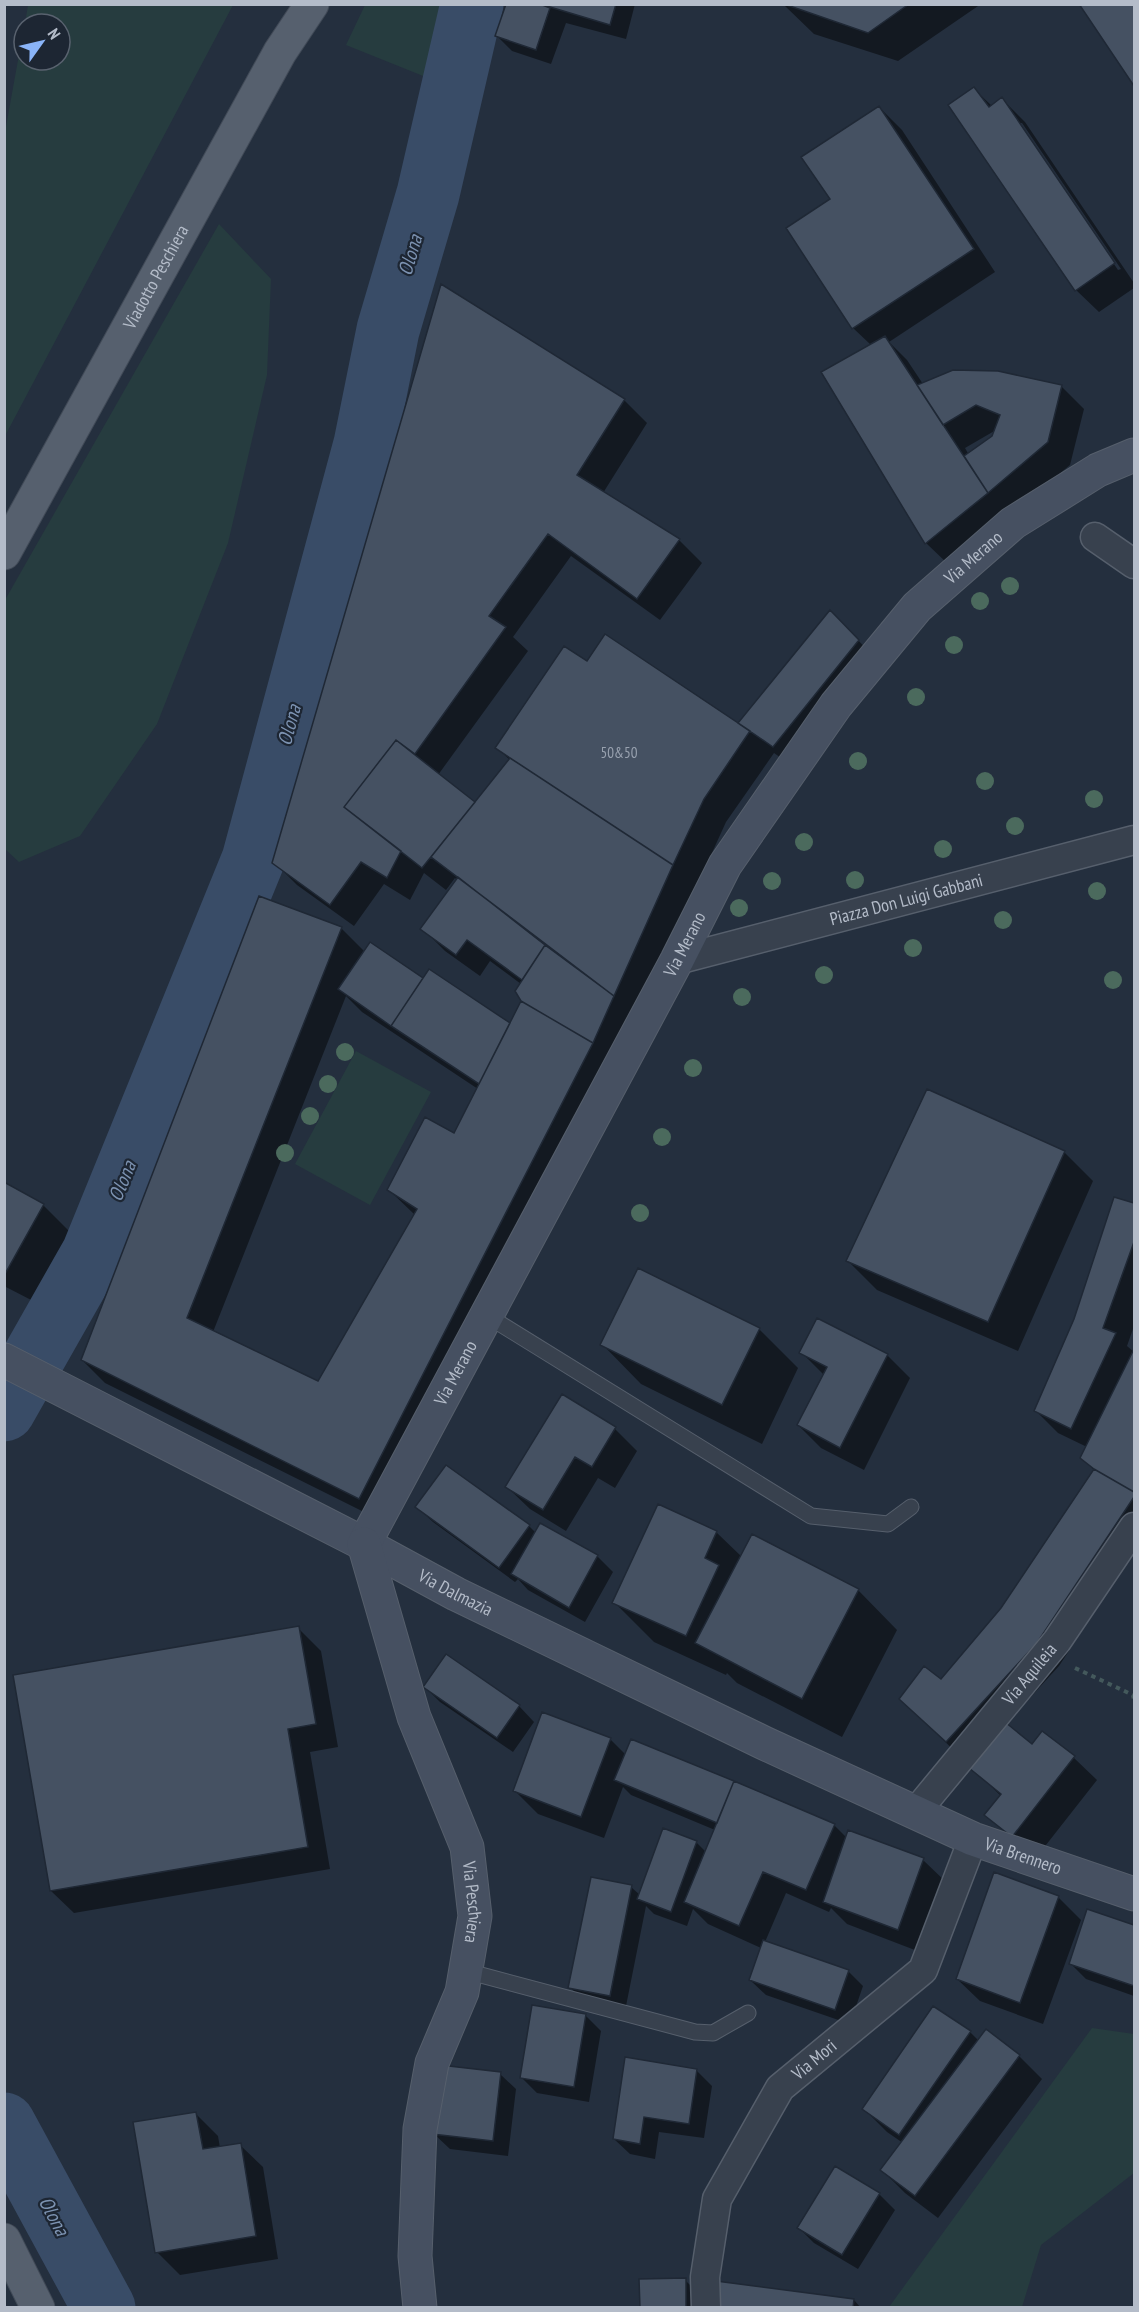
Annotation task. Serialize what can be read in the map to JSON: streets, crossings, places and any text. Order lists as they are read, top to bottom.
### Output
{
  "streets": {
    "main road": ["Viadotto Peschiera"],
    "street": [
      "Via Merano",
      "Piazza Don Luigi Gabbani",
      "Via Dalmazia",
      "Via Aquileia",
      "Via Brennero",
      "Via Peschiera",
      "Via Mori"
    ]
  },
  "crossings": [
    ["Via Merano", "Piazza Don Luigi Gabbani"],
    ["Via Merano", "Via Dalmazia"],
    ["Via Merano", "Via Peschiera"],
    ["Via Dalmazia", "Via Aquileia"],
    ["Via Dalmazia", "Via Brennero"],
    ["Via Dalmazia", "Via Peschiera"],
    ["Via Aquileia", "Via Brennero"],
    ["Via Brennero", "Via Mori"]
  ],
  "water": ["Olona"],
  "house_numbers": ["50&50"],
  "north": "top right"
}
